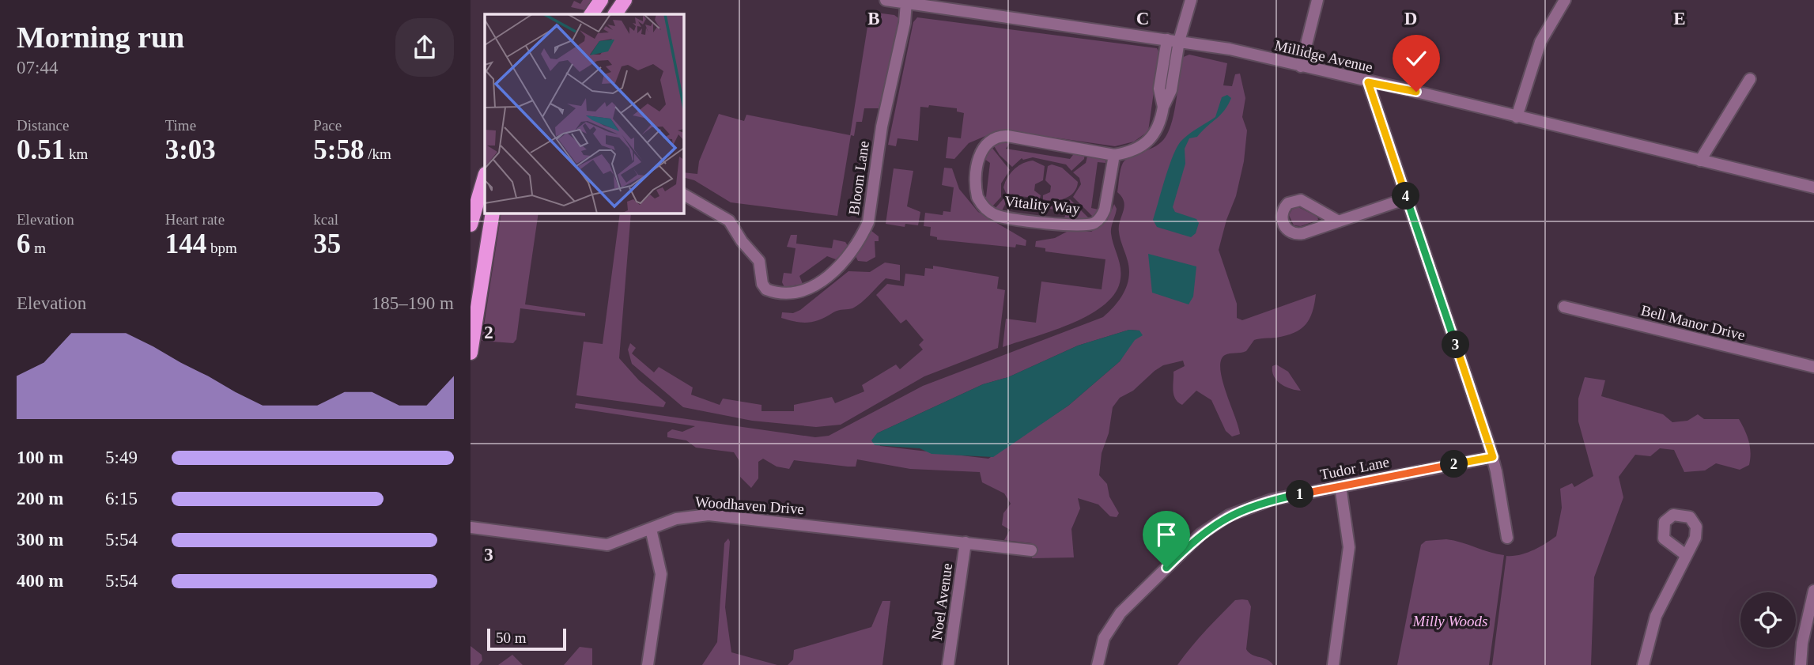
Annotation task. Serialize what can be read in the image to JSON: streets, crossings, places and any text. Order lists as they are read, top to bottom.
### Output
{
  "streets": {
    "street": [
      "Millidge Avenue",
      "Bloom Lane",
      "Vitality Way",
      "Bell Manor Drive",
      "Tudor Lane",
      "Woodhaven Drive",
      "Noel Avenue"
    ]
  },
  "crossings": [
    ["Millidge Avenue", "Bloom Lane"],
    ["Millidge Avenue", "Vitality Way"],
    ["Woodhaven Drive", "Noel Avenue"]
  ],
  "parks": ["Milly Woods"],
  "scale_bar": "50 m",
  "page": {
    "heading": ["Morning run", "07:44"],
    "stats": [
      ["Distance", "0.51 km"],
      ["Time", "3:03"],
      ["Pace", "5:58 /km"],
      ["Elevation", "6 m"],
      ["Heart rate", "144 bpm"],
      ["kcal", "35"]
    ],
    "pins": [
      "4",
      "3",
      "2",
      "1"
    ],
    "chart": ["Elevation", "185–190 m"],
    "list": [
      {
        "name": "100 m",
        "note": "5:49"
      },
      {
        "name": "200 m",
        "note": "6:15"
      },
      {
        "name": "300 m",
        "note": "5:54"
      },
      {
        "name": "400 m",
        "note": "5:54"
      }
    ],
    "scale": "50 m"
  },
  "grid": {
    "columns": [
      "B",
      "C",
      "D",
      "E"
    ],
    "rows": ["2", "3"]
  }
}
